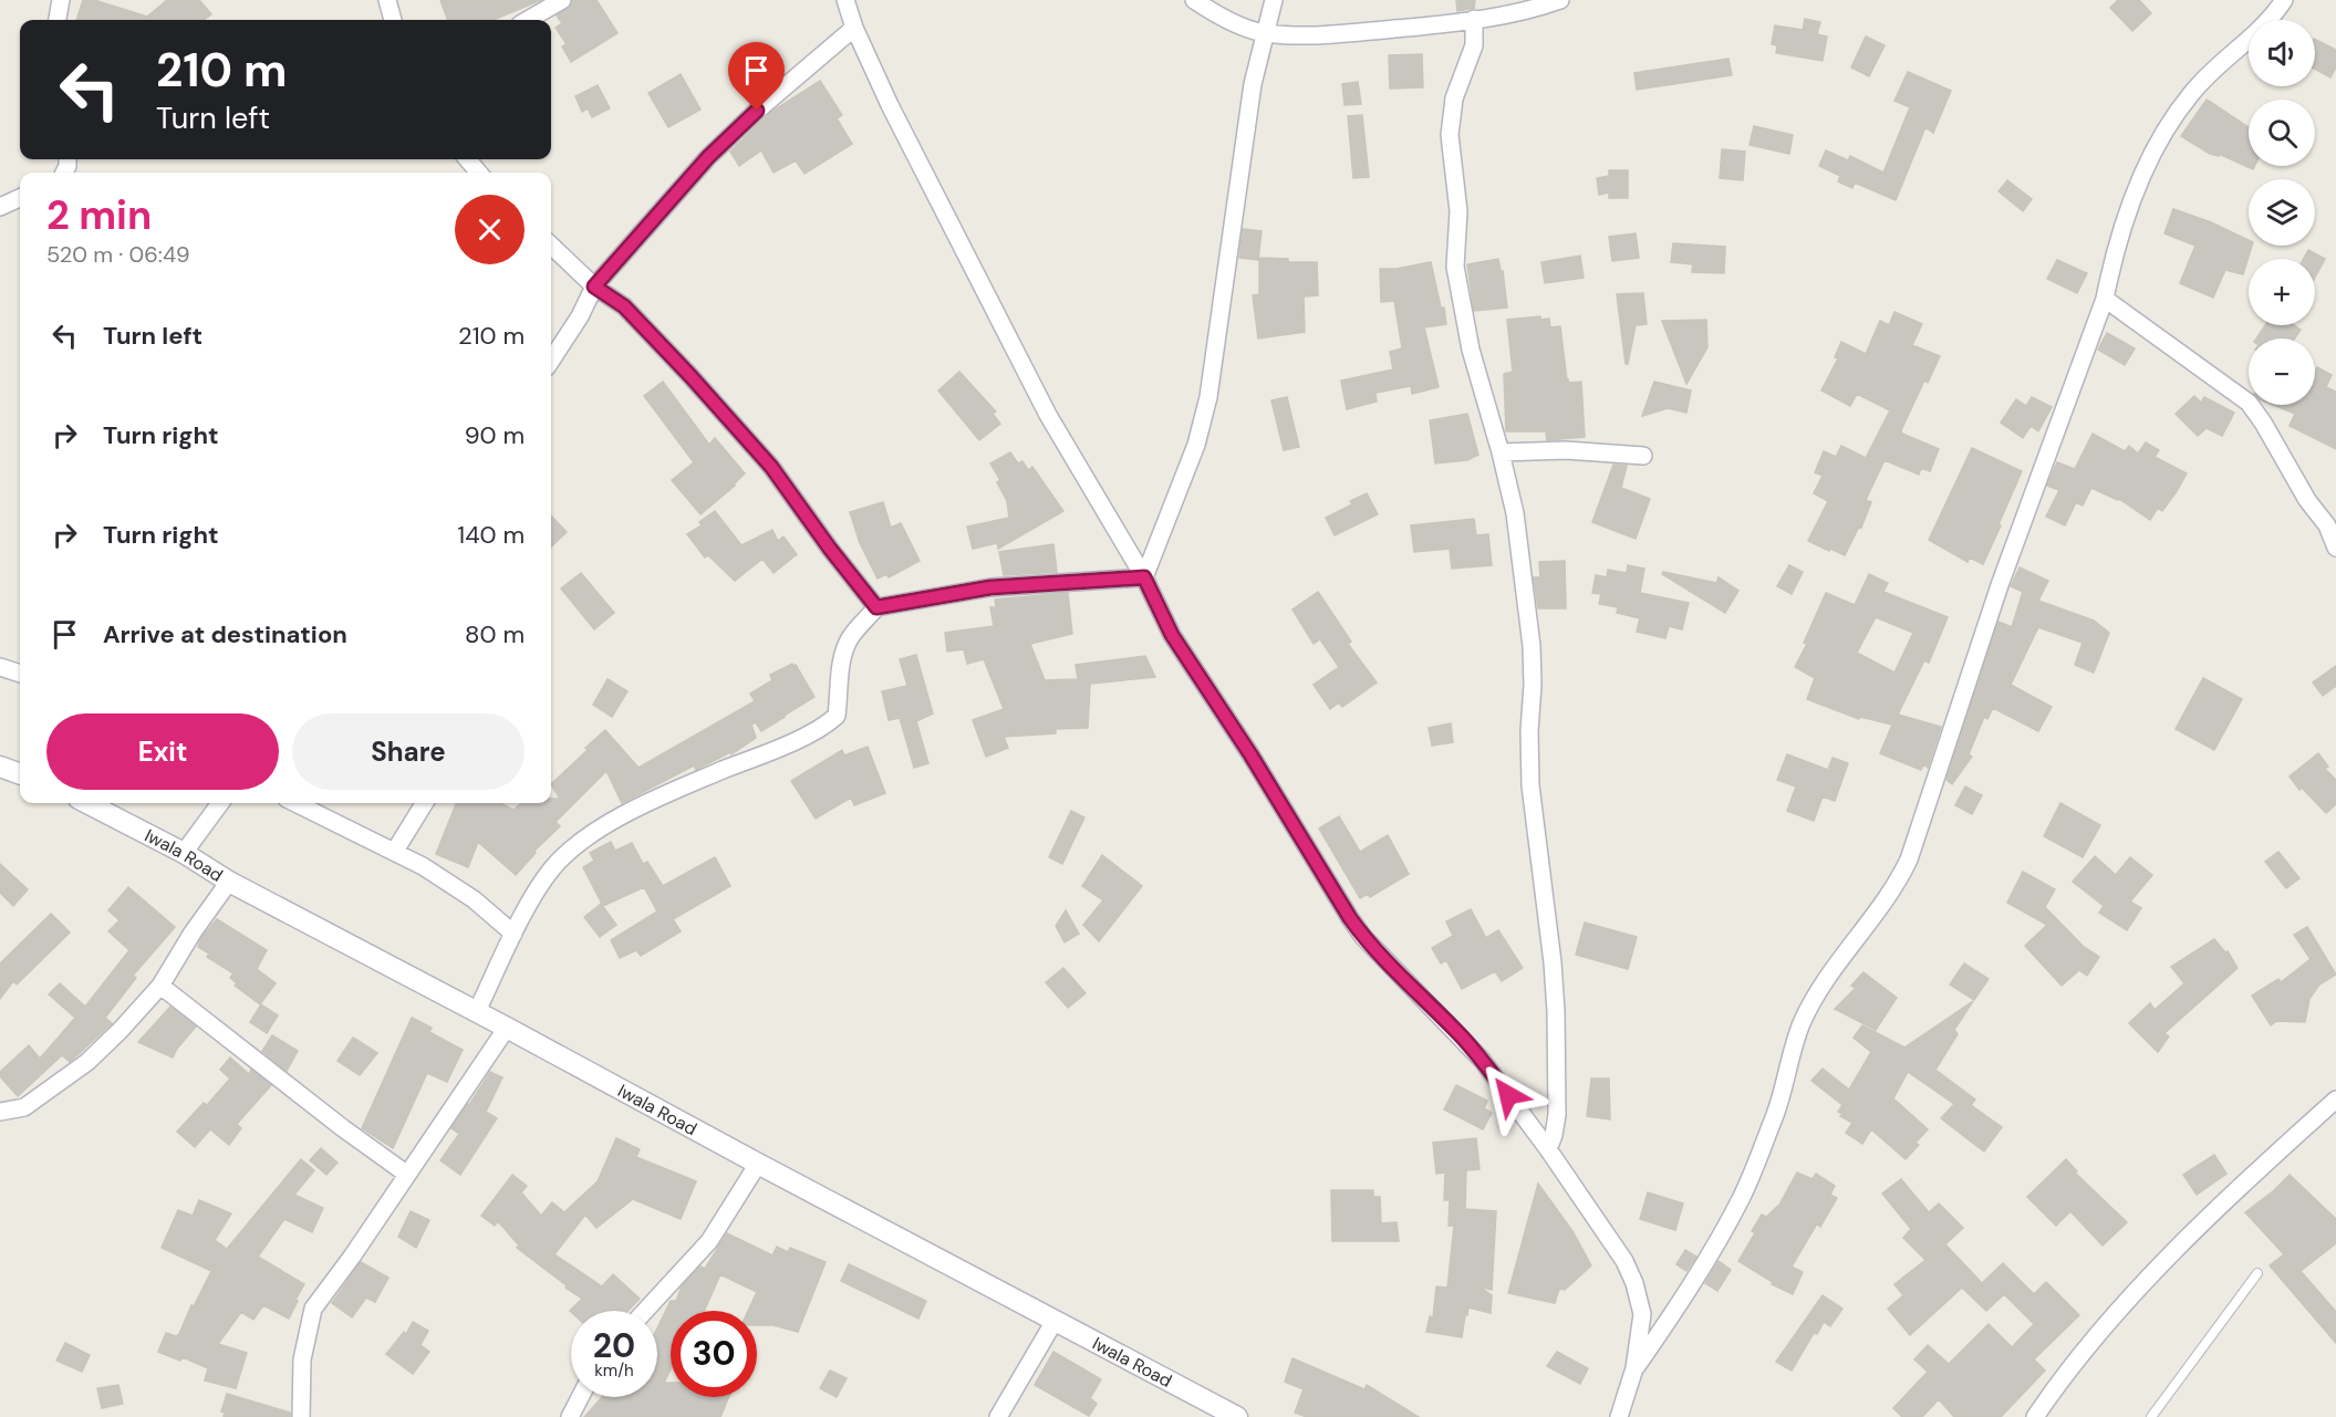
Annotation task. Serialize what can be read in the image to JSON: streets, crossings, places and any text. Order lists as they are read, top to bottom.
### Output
{
  "streets": {
    "street": ["Iwala Road"]
  },
  "page": {
    "map_buttons": ["+", "−"],
    "turn": ["210 m", "Turn left"],
    "heading": ["2 min", "520 m · 06:49"],
    "list": [
      {
        "name": "Turn left",
        "value": "210 m"
      },
      {
        "name": "Turn right",
        "value": "90 m"
      },
      {
        "name": "Turn right",
        "value": "140 m"
      },
      {
        "name": "Arrive at destination",
        "value": "80 m"
      }
    ],
    "buttons": ["Exit", "Share"],
    "speed": "20 km/h",
    "limit": "30"
  }
}
